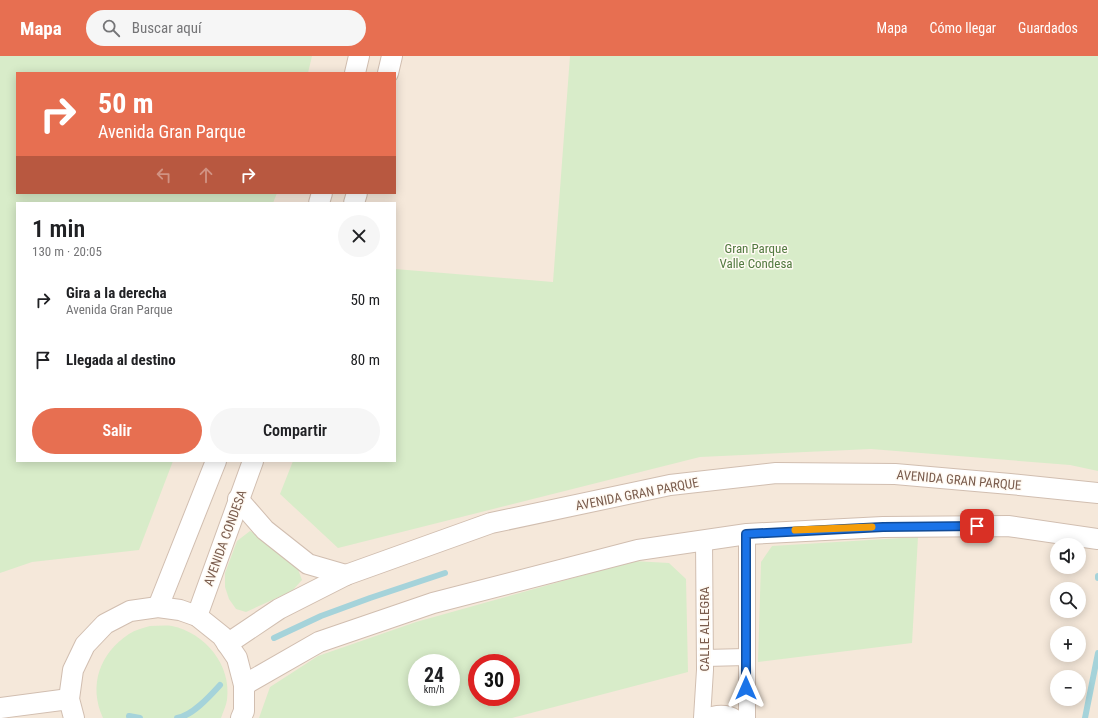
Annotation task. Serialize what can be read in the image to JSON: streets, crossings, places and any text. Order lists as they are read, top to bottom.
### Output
{
  "streets": {
    "street": ["AVENIDA GRAN PARQUE", "AVENIDA CONDESA", "CALLE ALLEGRA"]
  },
  "parks": ["Gran Parque Valle Condesa"],
  "page": {
    "header": "Mapa",
    "search": "Buscar aquí",
    "nav": ["Mapa", "Cómo llegar", "Guardados"],
    "turn": ["50 m", "Avenida Gran Parque"],
    "heading": ["1 min", "130 m · 20:05"],
    "list": [
      {
        "name": "Gira a la derecha",
        "note": "Avenida Gran Parque",
        "value": "50 m"
      },
      {
        "name": "Llegada al destino",
        "value": "80 m"
      }
    ],
    "buttons": ["Salir", "Compartir"],
    "map_buttons": ["+", "−"],
    "speed": "24 km/h",
    "limit": "30"
  }
}
